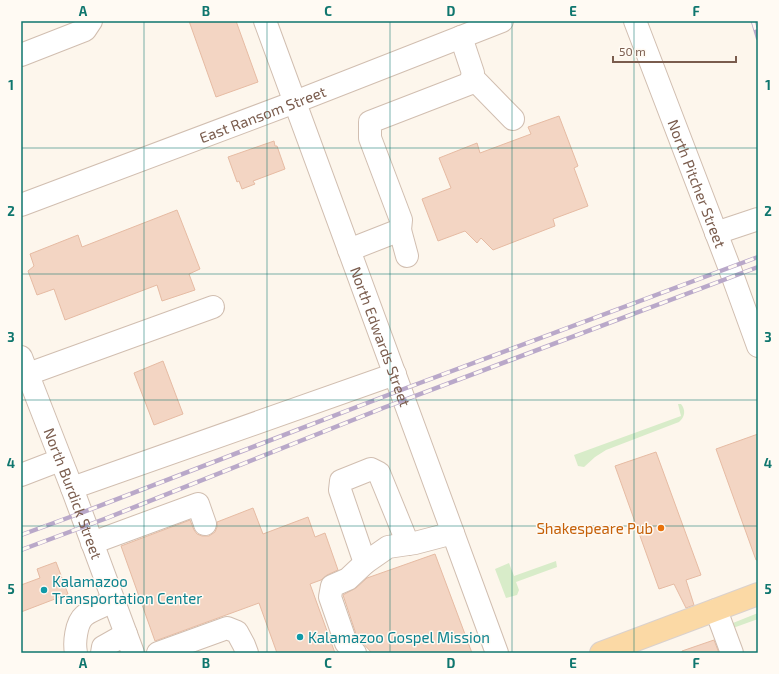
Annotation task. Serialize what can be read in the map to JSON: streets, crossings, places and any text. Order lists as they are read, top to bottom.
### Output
{
  "streets": {
    "street": [
      "East Ransom Street",
      "North Pitcher Street",
      "North Edwards Street",
      "North Burdick Street"
    ]
  },
  "crossings": [
    ["East Ransom Street", "North Edwards Street"]
  ],
  "places": ["Shakespeare Pub", "Kalamazoo Transportation Center", "Kalamazoo Gospel Mission"],
  "scale_bar": "50 m",
  "grid": {
    "columns": [
      "A",
      "B",
      "C",
      "D",
      "E",
      "F"
    ],
    "rows": [
      "1",
      "2",
      "3",
      "4",
      "5"
    ]
  }
}
